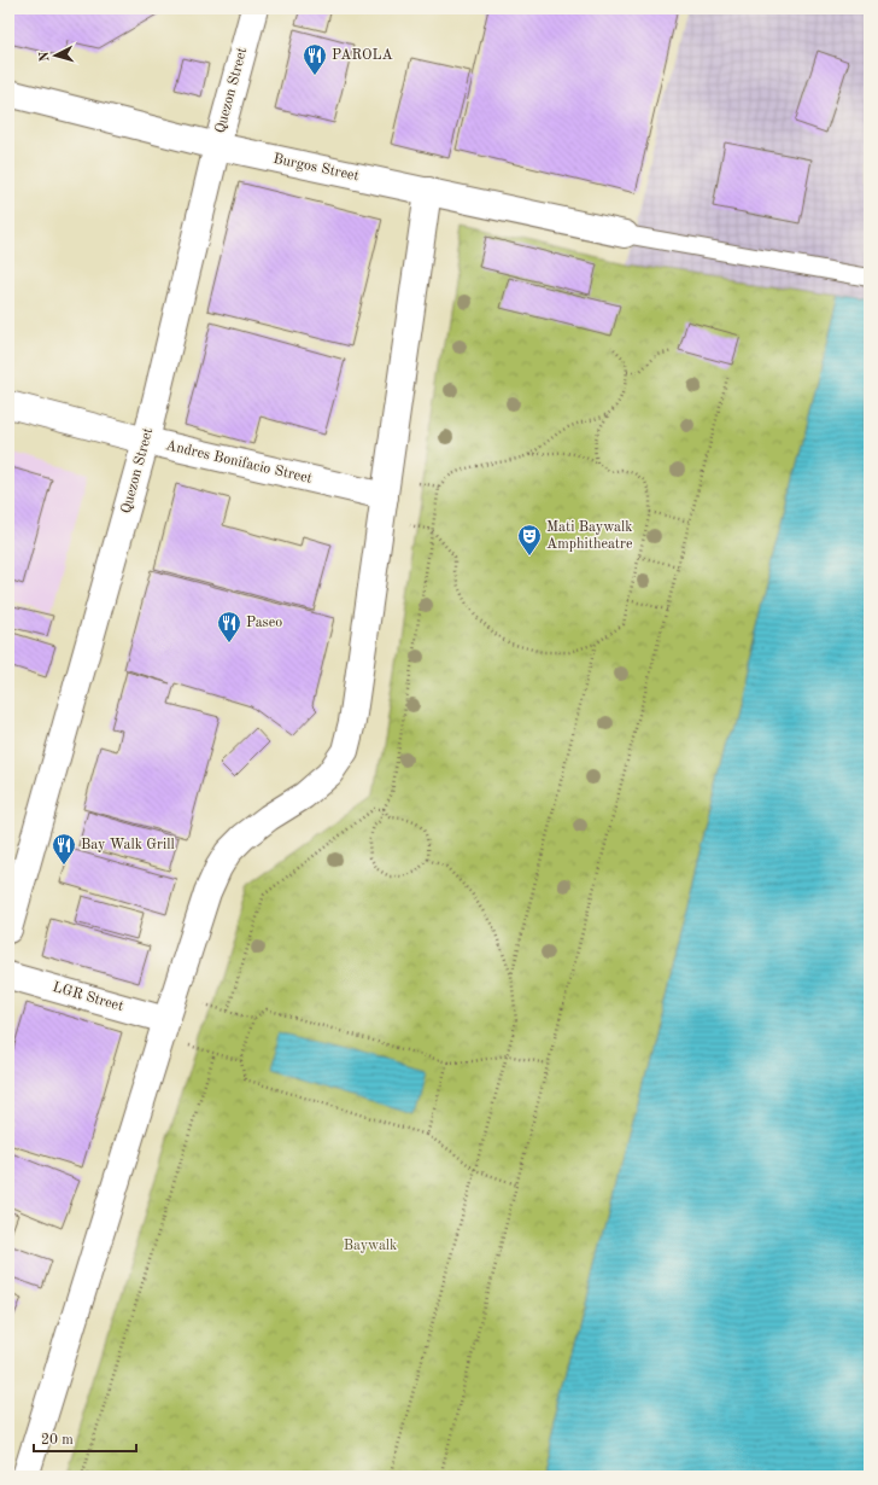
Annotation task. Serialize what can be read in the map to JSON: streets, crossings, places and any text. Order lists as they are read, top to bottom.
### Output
{
  "streets": {
    "street": [
      "Quezon Street",
      "Burgos Street",
      "Andres Bonifacio Street",
      "LGR Street"
    ]
  },
  "crossings": [
    ["Quezon Street", "Burgos Street"],
    ["Quezon Street", "Andres Bonifacio Street"]
  ],
  "parks": ["Baywalk"],
  "places": {
    "restaurant": ["PAROLA", "Paseo", "Bay Walk Grill"],
    "theatre": ["Mati Baywalk Amphitheatre"]
  },
  "scale_bar": "20 m",
  "north": "left"
}
